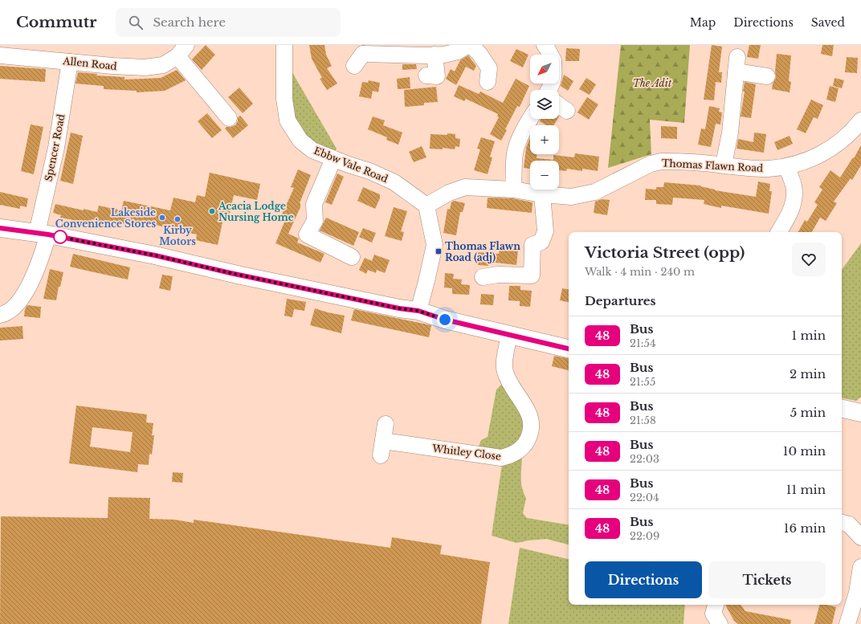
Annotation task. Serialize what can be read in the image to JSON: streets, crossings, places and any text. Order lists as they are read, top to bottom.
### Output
{
  "streets": {
    "street": [
      "Allen Road",
      "Spencer Road",
      "Ebbw Vale Road",
      "Thomas Flawn Road",
      "Whitley Close"
    ]
  },
  "crossings": [
    ["Allen Road", "Spencer Road"],
    ["Ebbw Vale Road", "Thomas Flawn Road"]
  ],
  "parks": ["The Adit"],
  "places": {
    "other": ["Acacia Lodge Nursing Home", "Lakeside Convenience Stores", "Kirby Motors"],
    "transit": ["Thomas Flawn Road (adj)"]
  },
  "lines": ["bus line 48"],
  "north": "bottom left",
  "page": {
    "header": "Commutr",
    "search": "Search here",
    "nav": ["Map", "Directions", "Saved"],
    "map_buttons": ["+", "−"],
    "heading": [
      ["Victoria Street (opp)", "Walk · 4 min · 240 m"],
      "Departures"
    ],
    "list": [
      {
        "mark": "48",
        "name": "Bus",
        "note": "21:54",
        "value": "1 min"
      },
      {
        "mark": "48",
        "name": "Bus",
        "note": "21:55",
        "value": "2 min"
      },
      {
        "mark": "48",
        "name": "Bus",
        "note": "21:58",
        "value": "5 min"
      },
      {
        "mark": "48",
        "name": "Bus",
        "note": "22:03",
        "value": "10 min"
      },
      {
        "mark": "48",
        "name": "Bus",
        "note": "22:04",
        "value": "11 min"
      },
      {
        "mark": "48",
        "name": "Bus",
        "note": "22:09",
        "value": "16 min"
      }
    ],
    "buttons": ["Directions", "Tickets"]
  }
}
